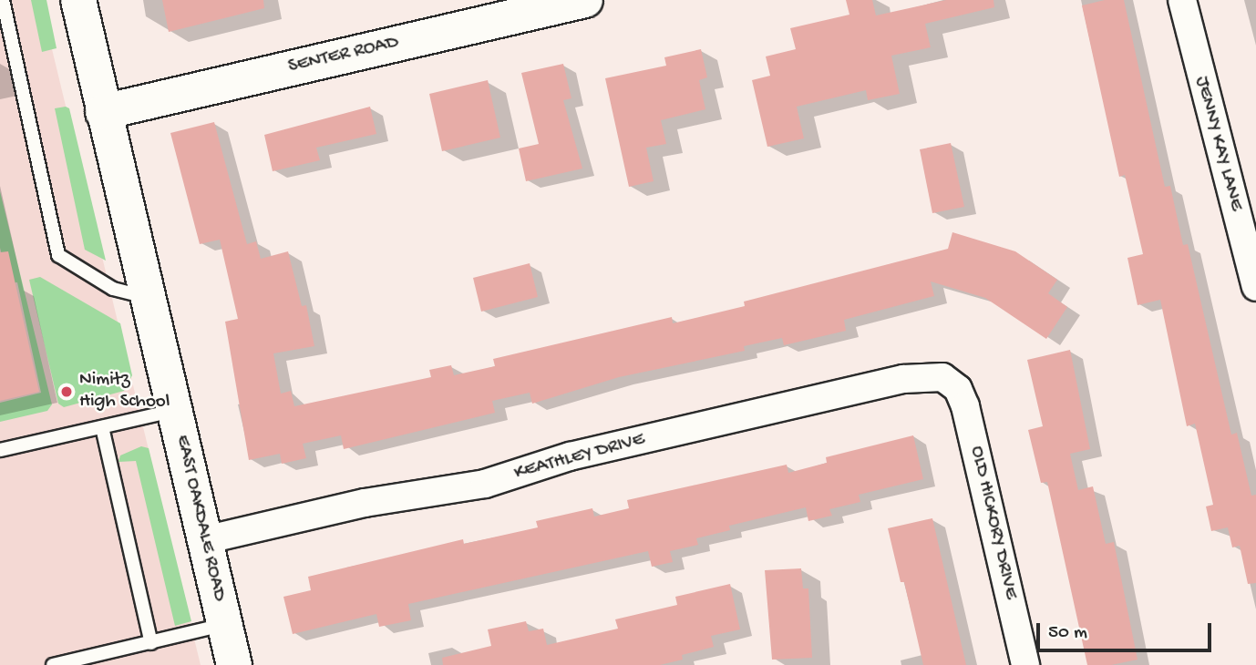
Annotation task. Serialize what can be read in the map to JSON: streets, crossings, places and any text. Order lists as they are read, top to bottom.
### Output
{
  "streets": {
    "street": [
      "SENTER ROAD",
      "JENNY KAY LANE",
      "KEATHLEY DRIVE",
      "EAST OAKDALE ROAD",
      "OLD HICKORY DRIVE"
    ]
  },
  "crossings": [
    ["SENTER ROAD", "EAST OAKDALE ROAD"],
    ["KEATHLEY DRIVE", "EAST OAKDALE ROAD"],
    ["KEATHLEY DRIVE", "OLD HICKORY DRIVE"]
  ],
  "places": ["Nimitz High School"],
  "scale_bar": "50 m"
}
